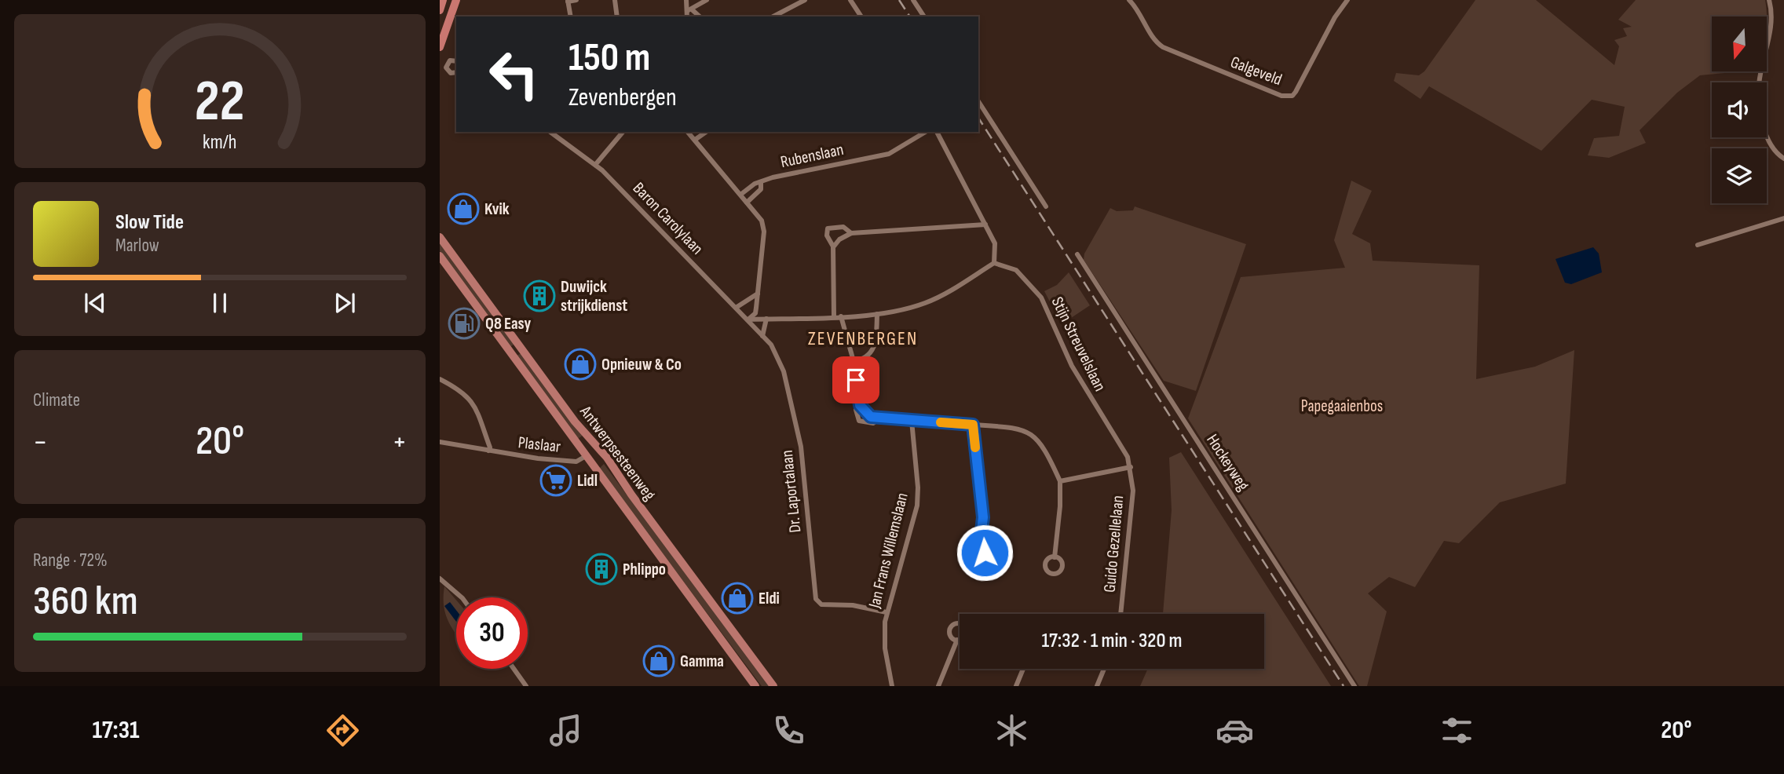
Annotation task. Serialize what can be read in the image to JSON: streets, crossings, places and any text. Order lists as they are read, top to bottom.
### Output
{
  "streets": {
    "main road": ["Antwerpsesteenweg"],
    "street": [
      "Galgeveld",
      "Rubenslaan",
      "Baron Carolylaan",
      "Stijn Streuvelslaan",
      "Plaslaar",
      "Hockeyweg",
      "Dr. Laportalaan",
      "Guido Gezellelaan",
      "Jan Frans Willemslaan"
    ]
  },
  "crossings": [
    ["Baron Carolylaan", "Dr. Laportalaan"],
    ["Stijn Streuvelslaan", "Guido Gezellelaan"],
    ["Plaslaar", "Antwerpsesteenweg"],
    ["Dr. Laportalaan", "Jan Frans Willemslaan"]
  ],
  "districts": ["ZEVENBERGEN"],
  "parks": ["Papegaaienbos"],
  "places": {
    "shop": [
      "Kvik",
      "Opnieuw & Co",
      "Eldi",
      "Gamma"
    ],
    "building": ["Duwijck strijkdienst", "Phlippo"],
    "fuel station": ["Q8 Easy"],
    "supermarket": ["Lidl"]
  },
  "north": "bottom",
  "page": {
    "turn": ["150 m", "Zevenbergen"],
    "song": ["Slow Tide", "Marlow"],
    "tile": [
      "Climate",
      ["Range · 72%", "360 km"]
    ],
    "heat": ["−", "20°", "+"],
    "limit": "30",
    "trip": "17:32 · 1 min · 320 m",
    "tabs": ["17:31", "20°"],
    "gauge": ["22", "km/h"]
  }
}
